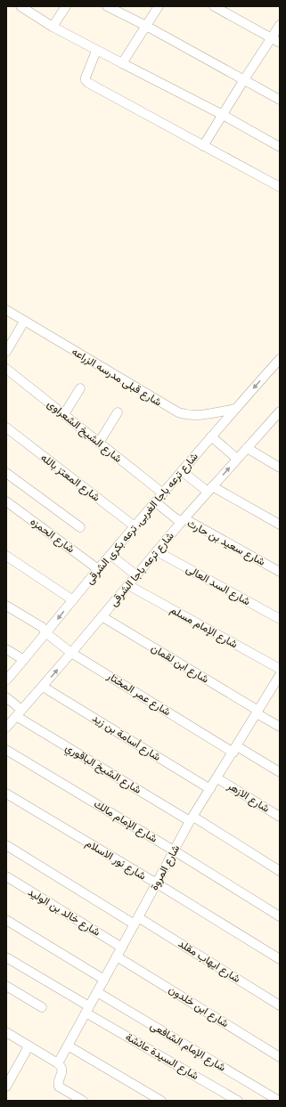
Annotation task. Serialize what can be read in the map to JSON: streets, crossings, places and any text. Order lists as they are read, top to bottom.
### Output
{
  "streets": {
    "street": [
      "شارع قبلى مدرسه الزراعه",
      "شارع الشيخ الشعراوى",
      "شارع المعتز بالله",
      "شارع ترعه باجا الغربى, ترعه بكرى الشرقى",
      "شارع الحمزه",
      "شارع سعيد بن حارث",
      "شارع ترعه باجا الشرقى",
      "شارع السد العالى",
      "شارع الإمام مسلم",
      "شارع ابن لقمان",
      "شارع عمر المختار",
      "شارع أسامة بن زيد",
      "شارع الشيخ الباقوري",
      "شارع الازهر",
      "شارع الإمام مالك",
      "شارع نور الاسلام",
      "شارع المروة",
      "شارع خالد بن الوليد",
      "شارع ايهاب مقلد",
      "شارع ابن خلدون",
      "شارع الإمام الشافعى",
      "شارع السيدة عائشة"
    ]
  },
  "crossings": [
    ["شارع قبلى مدرسه الزراعه", "شارع ترعه باجا الغربى, ترعه بكرى الشرقى"],
    ["شارع الشيخ الشعراوى", "شارع ترعه باجا الغربى, ترعه بكرى الشرقى"],
    ["شارع المعتز بالله", "شارع ترعه باجا الغربى, ترعه بكرى الشرقى"],
    ["شارع ترعه باجا الغربى, ترعه بكرى الشرقى", "شارع الحمزه"],
    ["شارع ترعه باجا الغربى, ترعه بكرى الشرقى", "شارع سعيد بن حارث"],
    ["شارع ترعه باجا الغربى, ترعه بكرى الشرقى", "شارع عمر المختار"],
    ["شارع سعيد بن حارث", "شارع ترعه باجا الشرقى"],
    ["شارع ترعه باجا الشرقى", "شارع السد العالى"],
    ["شارع ترعه باجا الشرقى", "شارع الإمام مسلم"],
    ["شارع ترعه باجا الشرقى", "شارع ابن لقمان"],
    ["شارع ترعه باجا الشرقى", "شارع عمر المختار"],
    ["شارع ترعه باجا الشرقى", "شارع أسامة بن زيد"],
    ["شارع ترعه باجا الشرقى", "شارع الشيخ الباقوري"],
    ["شارع ابن لقمان", "شارع المروة"],
    ["شارع عمر المختار", "شارع المروة"],
    ["شارع أسامة بن زيد", "شارع المروة"],
    ["شارع الشيخ الباقوري", "شارع المروة"],
    ["شارع الازهر", "شارع المروة"],
    ["شارع الإمام مالك", "شارع المروة"],
    ["شارع نور الاسلام", "شارع المروة"],
    ["شارع المروة", "شارع خالد بن الوليد"],
    ["شارع المروة", "شارع ايهاب مقلد"],
    ["شارع المروة", "شارع ابن خلدون"],
    ["شارع المروة", "شارع الإمام الشافعى"],
    ["شارع المروة", "شارع السيدة عائشة"]
  ]
}
